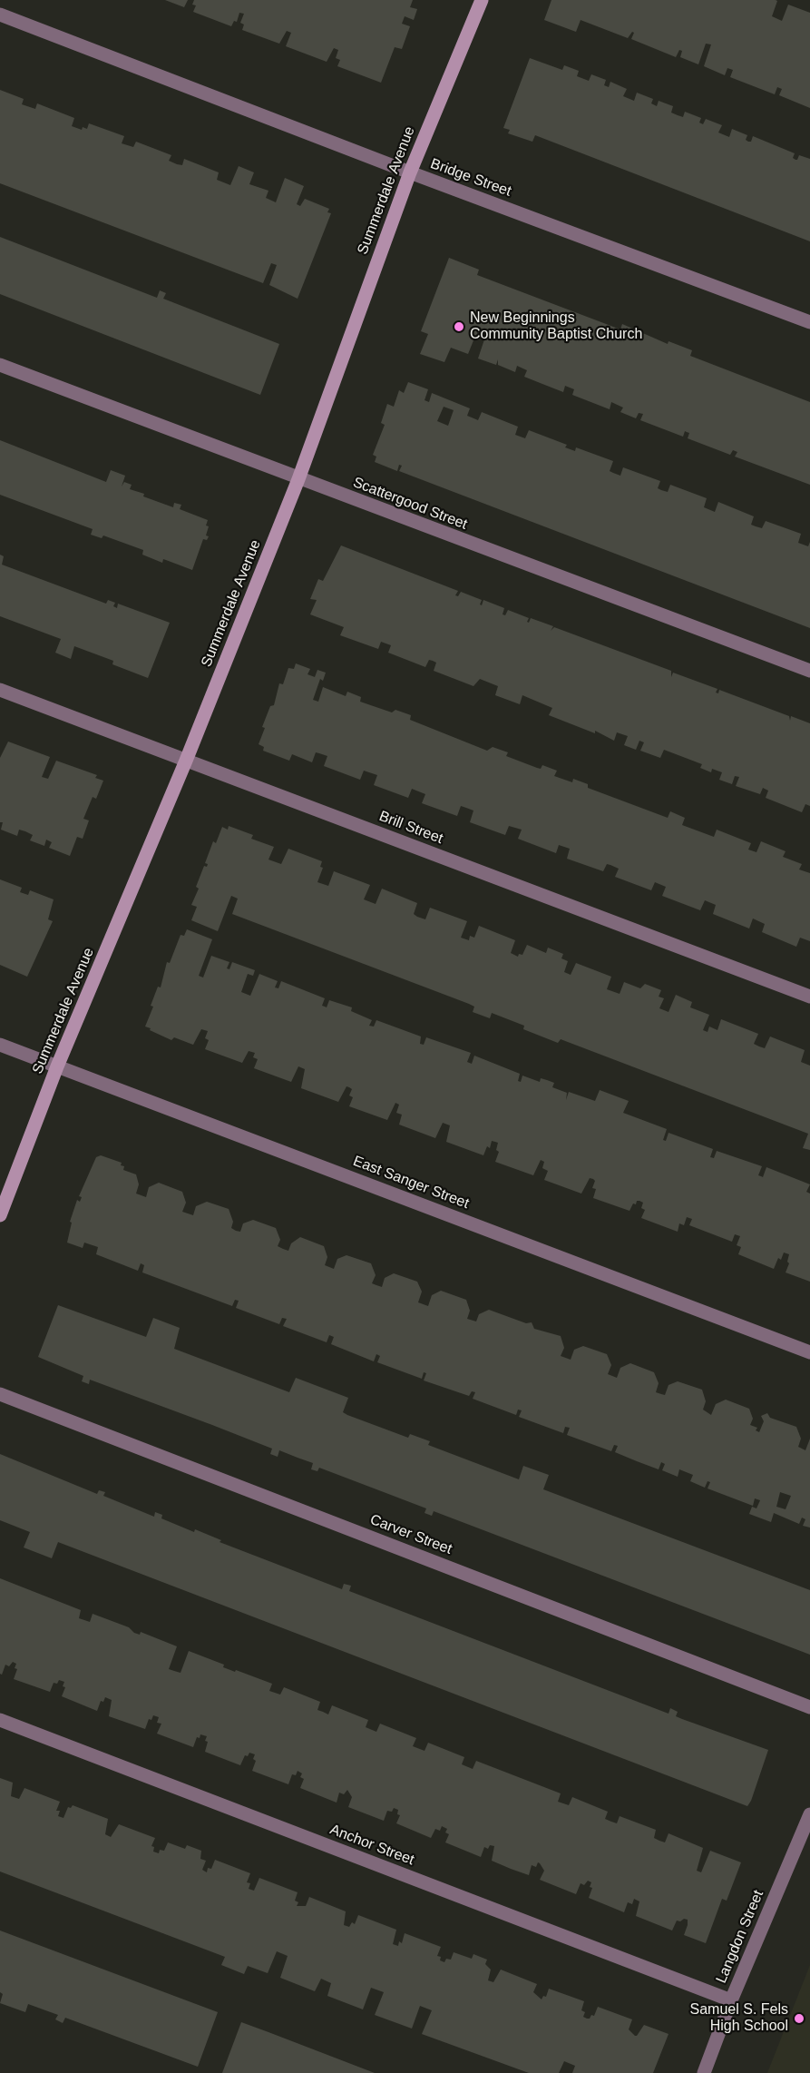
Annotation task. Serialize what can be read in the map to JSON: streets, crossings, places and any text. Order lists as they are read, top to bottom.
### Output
{
  "streets": {
    "main road": ["Summerdale Avenue"],
    "street": [
      "Bridge Street",
      "Scattergood Street",
      "Brill Street",
      "East Sanger Street",
      "Carver Street",
      "Anchor Street",
      "Langdon Street"
    ]
  },
  "crossings": [
    ["Bridge Street", "Summerdale Avenue"],
    ["Summerdale Avenue", "Scattergood Street"],
    ["Summerdale Avenue", "Brill Street"],
    ["Summerdale Avenue", "East Sanger Street"],
    ["Anchor Street", "Langdon Street"]
  ],
  "places": ["New Beginnings Community Baptist Church", "Samuel S. Fels High School"]
}
